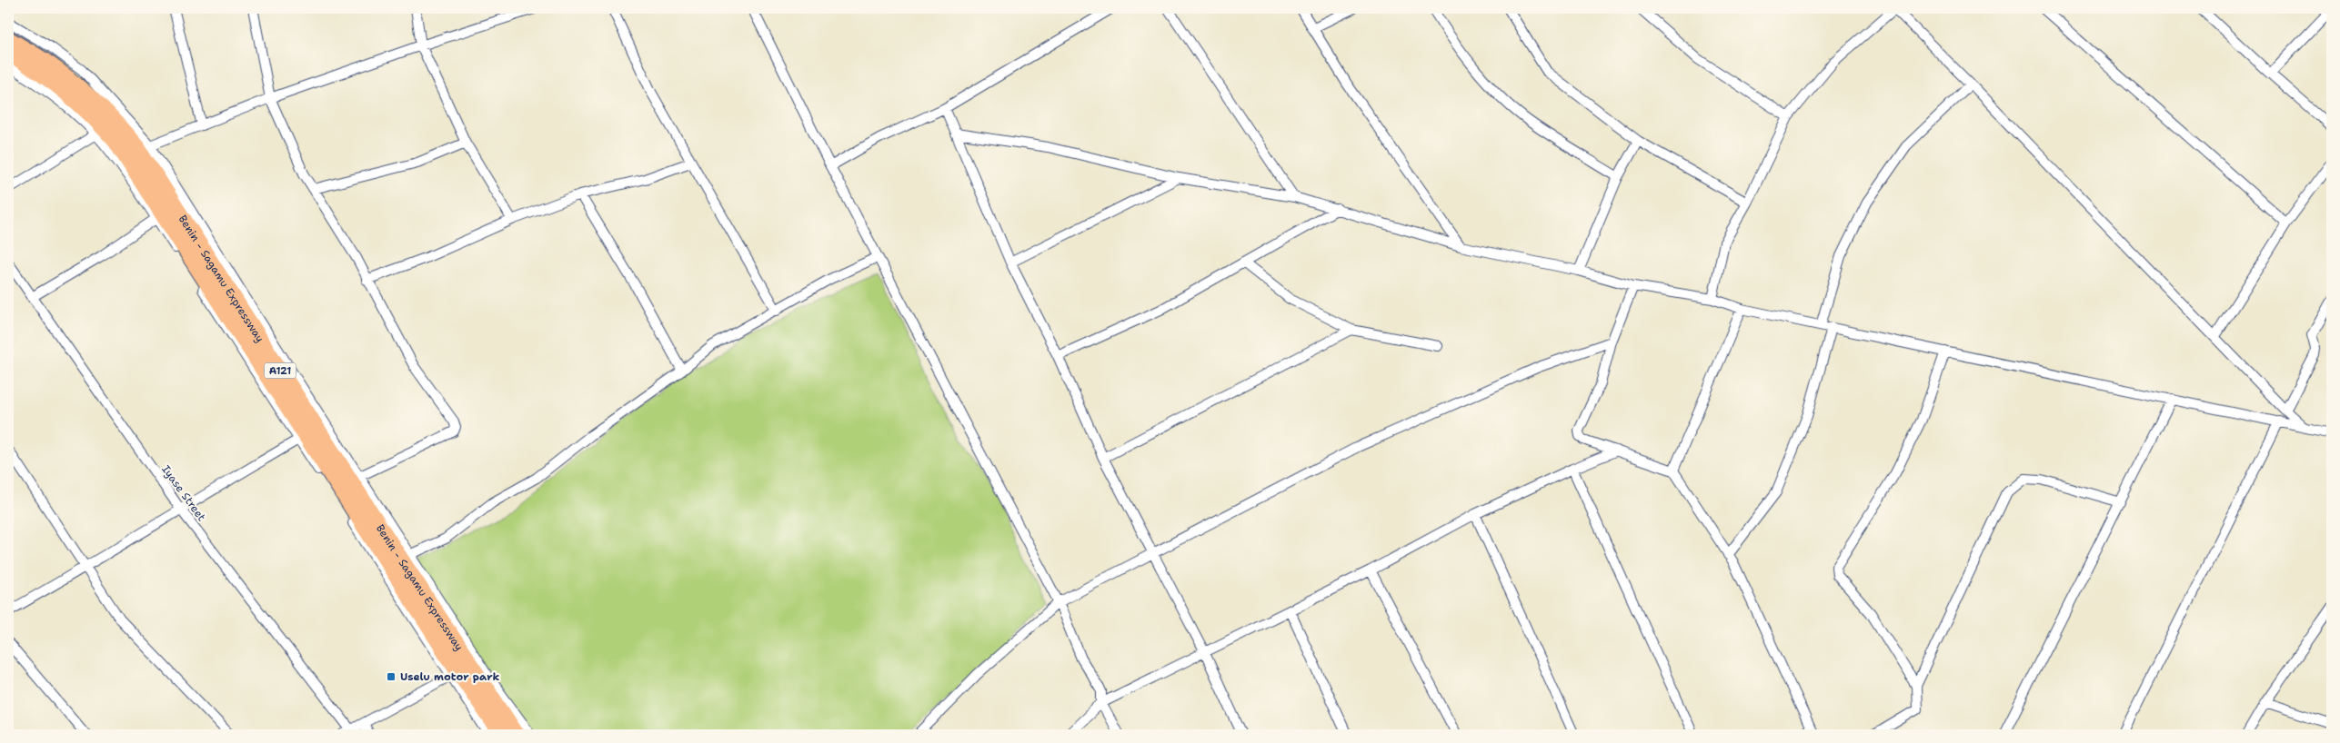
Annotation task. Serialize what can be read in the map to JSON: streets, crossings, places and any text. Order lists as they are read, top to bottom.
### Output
{
  "streets": {
    "highway": ["Benin - Sagamu Expressway", "A121"],
    "street": ["Iyase Street"]
  },
  "places": {
    "transit": ["Uselu motor park"]
  }
}
